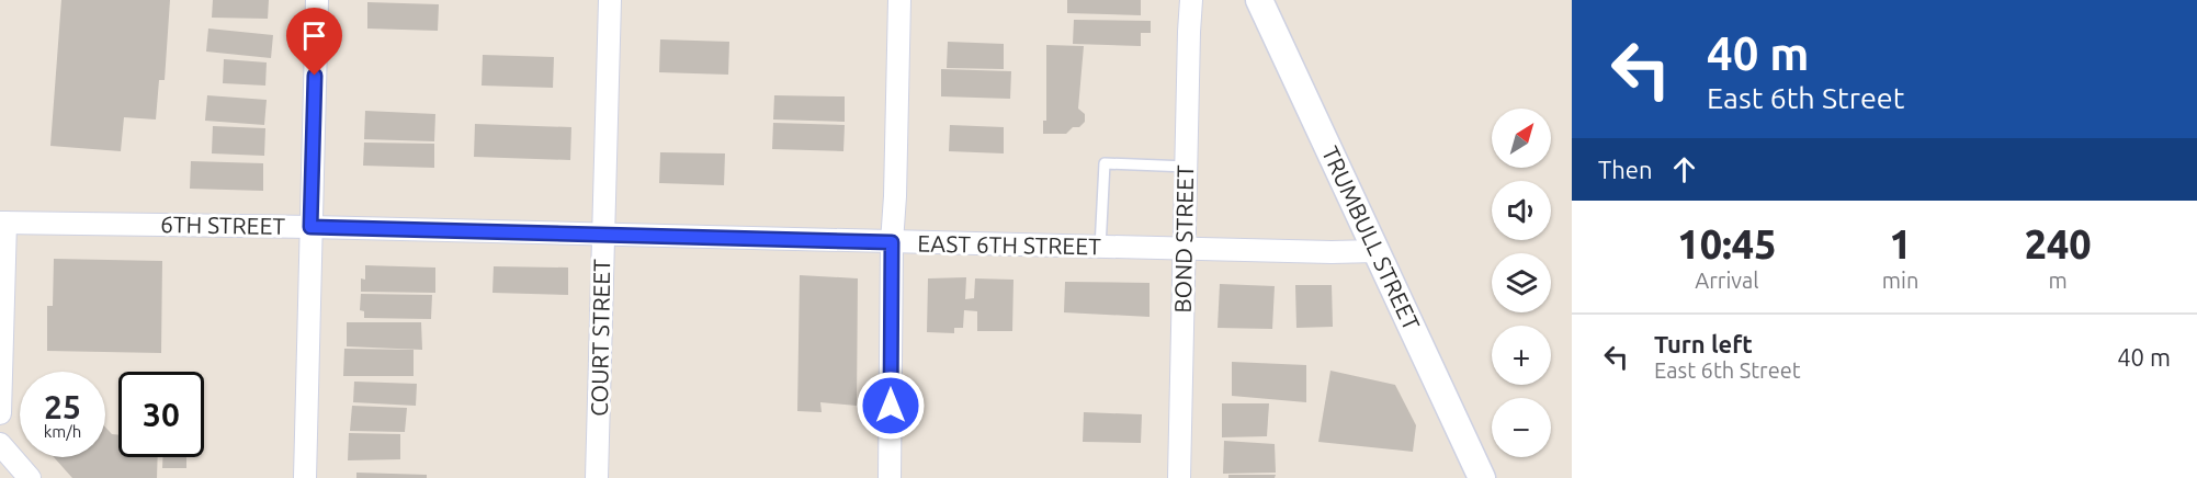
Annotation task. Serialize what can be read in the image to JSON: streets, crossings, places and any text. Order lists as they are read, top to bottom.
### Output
{
  "streets": {
    "street": [
      "6TH STREET",
      "BOND STREET",
      "TRUMBULL STREET",
      "EAST 6TH STREET",
      "COURT STREET"
    ]
  },
  "crossings": [
    ["6TH STREET", "EAST 6TH STREET"],
    ["6TH STREET", "COURT STREET"],
    ["BOND STREET", "EAST 6TH STREET"],
    ["TRUMBULL STREET", "EAST 6TH STREET"],
    ["EAST 6TH STREET", "COURT STREET"]
  ],
  "north": "top right",
  "page": {
    "turn": ["40 m", "East 6th Street"],
    "map_buttons": ["+", "−"],
    "then": "Then",
    "eta": [
      "10:45",
      "Arrival",
      "1",
      "min",
      "240",
      "m"
    ],
    "list": [
      {
        "name": "Turn left",
        "note": "East 6th Street",
        "value": "40 m"
      }
    ],
    "speed": "25 km/h",
    "limit": "30"
  }
}
